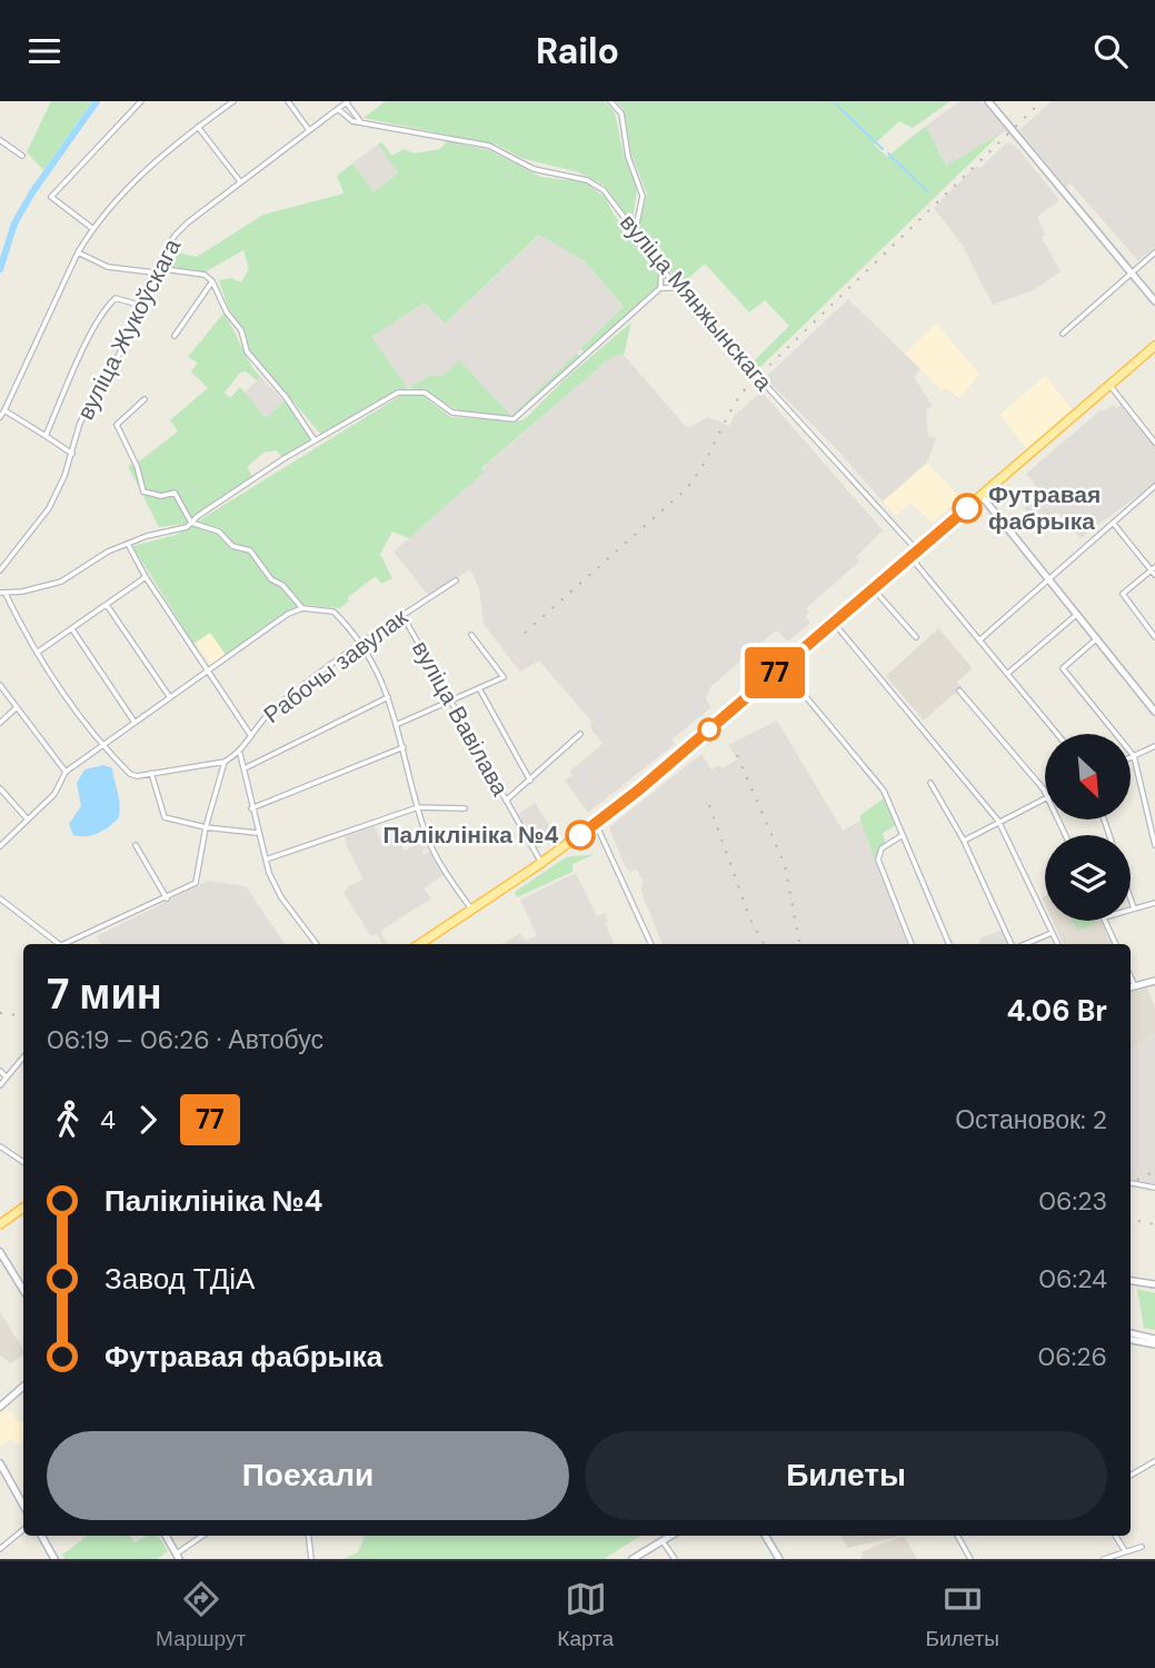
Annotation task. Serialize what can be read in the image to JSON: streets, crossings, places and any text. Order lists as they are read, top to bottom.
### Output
{
  "streets": {
    "street": [
      "вуліца Мянжынскага",
      "вуліца Жукоўскага",
      "Рабочы завулак",
      "вуліца Вавілава"
    ]
  },
  "crossings": [
    ["вуліца Мянжынскага", "вуліца Жукоўскага"],
    ["Рабочы завулак", "вуліца Вавілава"]
  ],
  "places": ["Футравая фабрыка", "Паліклініка №4"],
  "lines": ["bus line 77"],
  "north": "bottom right",
  "page": {
    "header": "Railo",
    "on_map": "77",
    "heading": ["7 мин", "06:19 – 06:26 · Автобус", "4.06 Br"],
    "legs": ["4", "77", "Остановок: 2"],
    "list": [
      {
        "name": "Паліклініка №4",
        "value": "06:23"
      },
      {
        "name": "Завод ТДіА",
        "value": "06:24"
      },
      {
        "name": "Футравая фабрыка",
        "value": "06:26"
      }
    ],
    "buttons": ["Поехали", "Билеты"],
    "tabs": ["Маршрут", "Карта", "Билеты"]
  }
}
